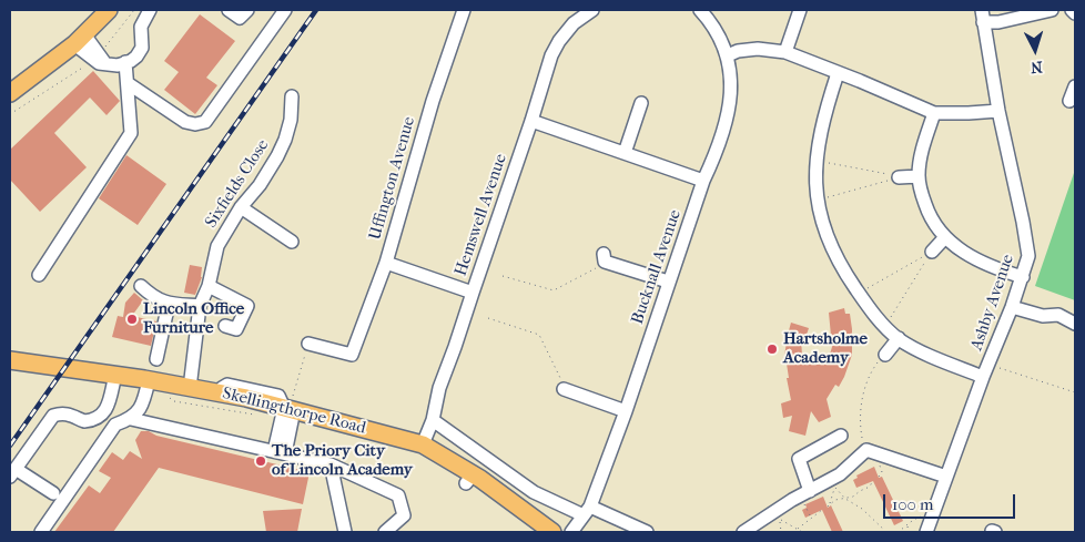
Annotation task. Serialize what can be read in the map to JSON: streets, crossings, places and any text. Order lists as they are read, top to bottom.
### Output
{
  "streets": {
    "main road": ["Skellingthorpe Road"],
    "street": [
      "Uffington Avenue",
      "Sixfields Close",
      "Hemswell Avenue",
      "Bucknall Avenue",
      "Ashby Avenue"
    ]
  },
  "crossings": [
    ["Sixfields Close", "Skellingthorpe Road"],
    ["Hemswell Avenue", "Skellingthorpe Road"]
  ],
  "places": ["Lincoln Office Furniture", "Hartsholme Academy", "The Priory City of Lincoln Academy"],
  "scale_bar": "100 m",
  "north": "bottom"
}
